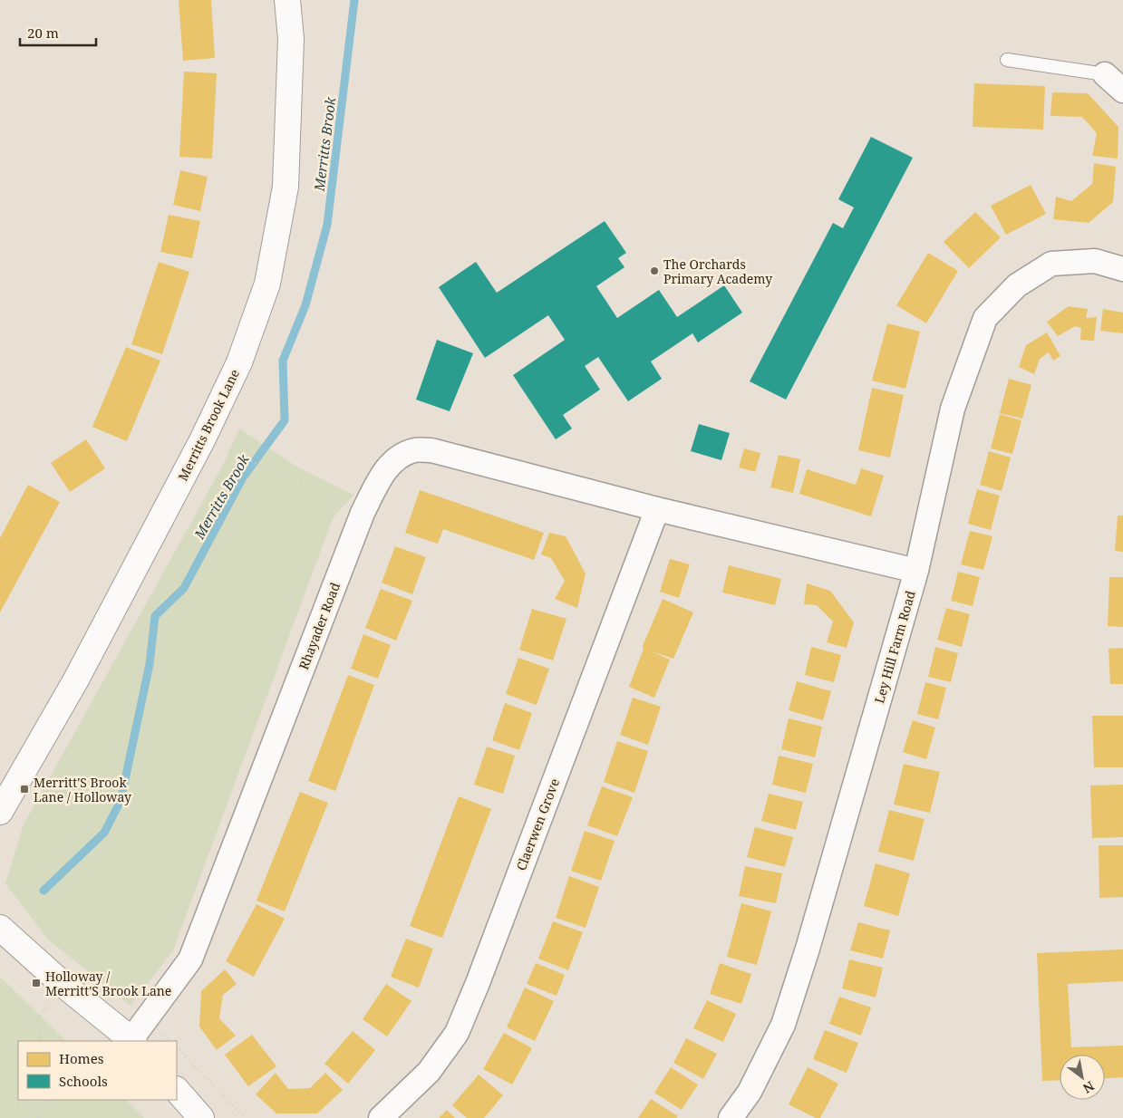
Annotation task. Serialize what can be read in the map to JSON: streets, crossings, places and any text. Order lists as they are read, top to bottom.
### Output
{
  "streets": {
    "street": [
      "Merritts Brook Lane",
      "Rhayader Road",
      "Ley Hill Farm Road",
      "Claerwen Grove"
    ]
  },
  "crossings": [
    ["Rhayader Road", "Ley Hill Farm Road"],
    ["Rhayader Road", "Claerwen Grove"]
  ],
  "water": ["Merritts Brook"],
  "places": {
    "other": ["The Orchards Primary Academy"],
    "transit": ["Merritt'S Brook Lane / Holloway", "Holloway / Merritt'S Brook Lane"]
  },
  "legend": ["Homes", "Schools"],
  "scale_bar": "20 m",
  "north": "bottom right"
}
